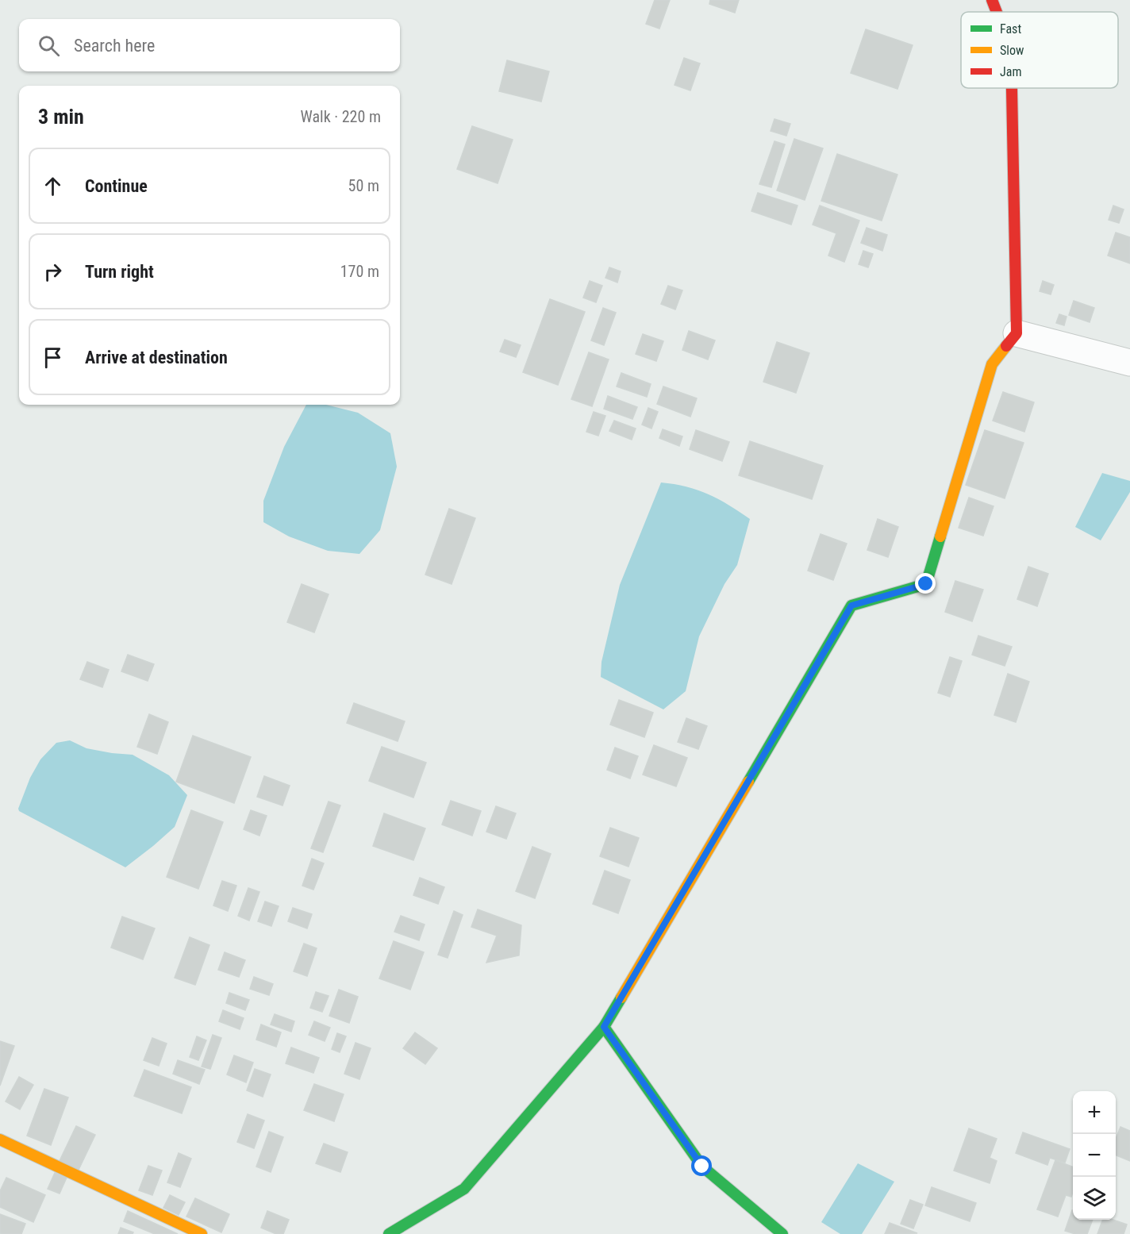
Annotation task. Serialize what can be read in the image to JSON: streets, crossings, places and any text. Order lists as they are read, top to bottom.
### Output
{
  "legend": ["Fast", "Slow", "Jam"],
  "page": {
    "search": "Search here",
    "heading": ["3 min", "Walk · 220 m"],
    "list": [
      ["Continue", "50 m"],
      ["Turn right", "170 m"],
      "Arrive at destination"
    ],
    "map_buttons": ["+", "−"]
  }
}
